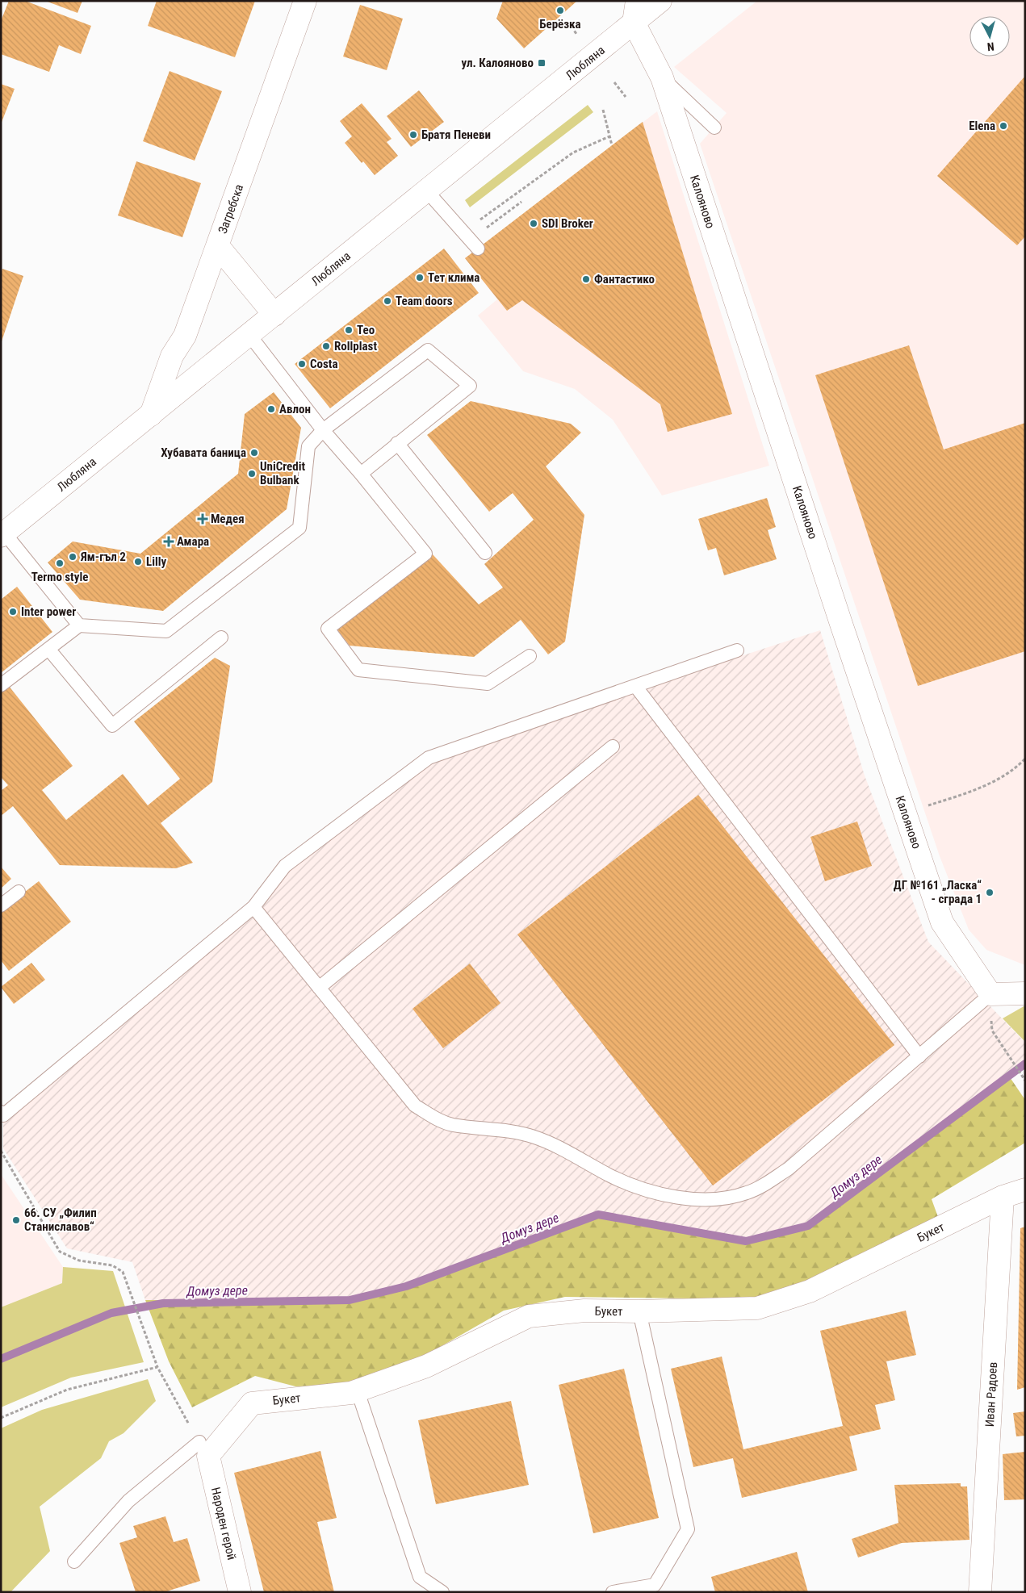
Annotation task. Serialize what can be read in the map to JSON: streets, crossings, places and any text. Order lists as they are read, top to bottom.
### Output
{
  "streets": {
    "street": [
      "Любляна",
      "Калояново",
      "Загребска",
      "Букет",
      "Иван Радоев",
      "Народен герой"
    ]
  },
  "crossings": [
    ["Любляна", "Калояново"],
    ["Любляна", "Загребска"],
    ["Букет", "Иван Радоев"],
    ["Букет", "Народен герой"]
  ],
  "water": ["Домуз дере"],
  "places": {
    "other": [
      "Берёзка",
      "Elena",
      "Братя Пеневи",
      "SDI Broker",
      "Тет клима",
      "Фантастико",
      "Team doors",
      "Тео",
      "Rollplast",
      "Costa",
      "Авлон",
      "Хубавата баница",
      "UniCredit Bulbank",
      "Ям-гъл 2",
      "Lilly",
      "Termo style",
      "Inter power",
      "ДГ №161 „Ласка“ - сграда 1",
      "66. СУ „Филип Станиславов“"
    ],
    "transit": ["ул. Калояново"],
    "health": ["Медея", "Амара"]
  },
  "north": "bottom"
}
